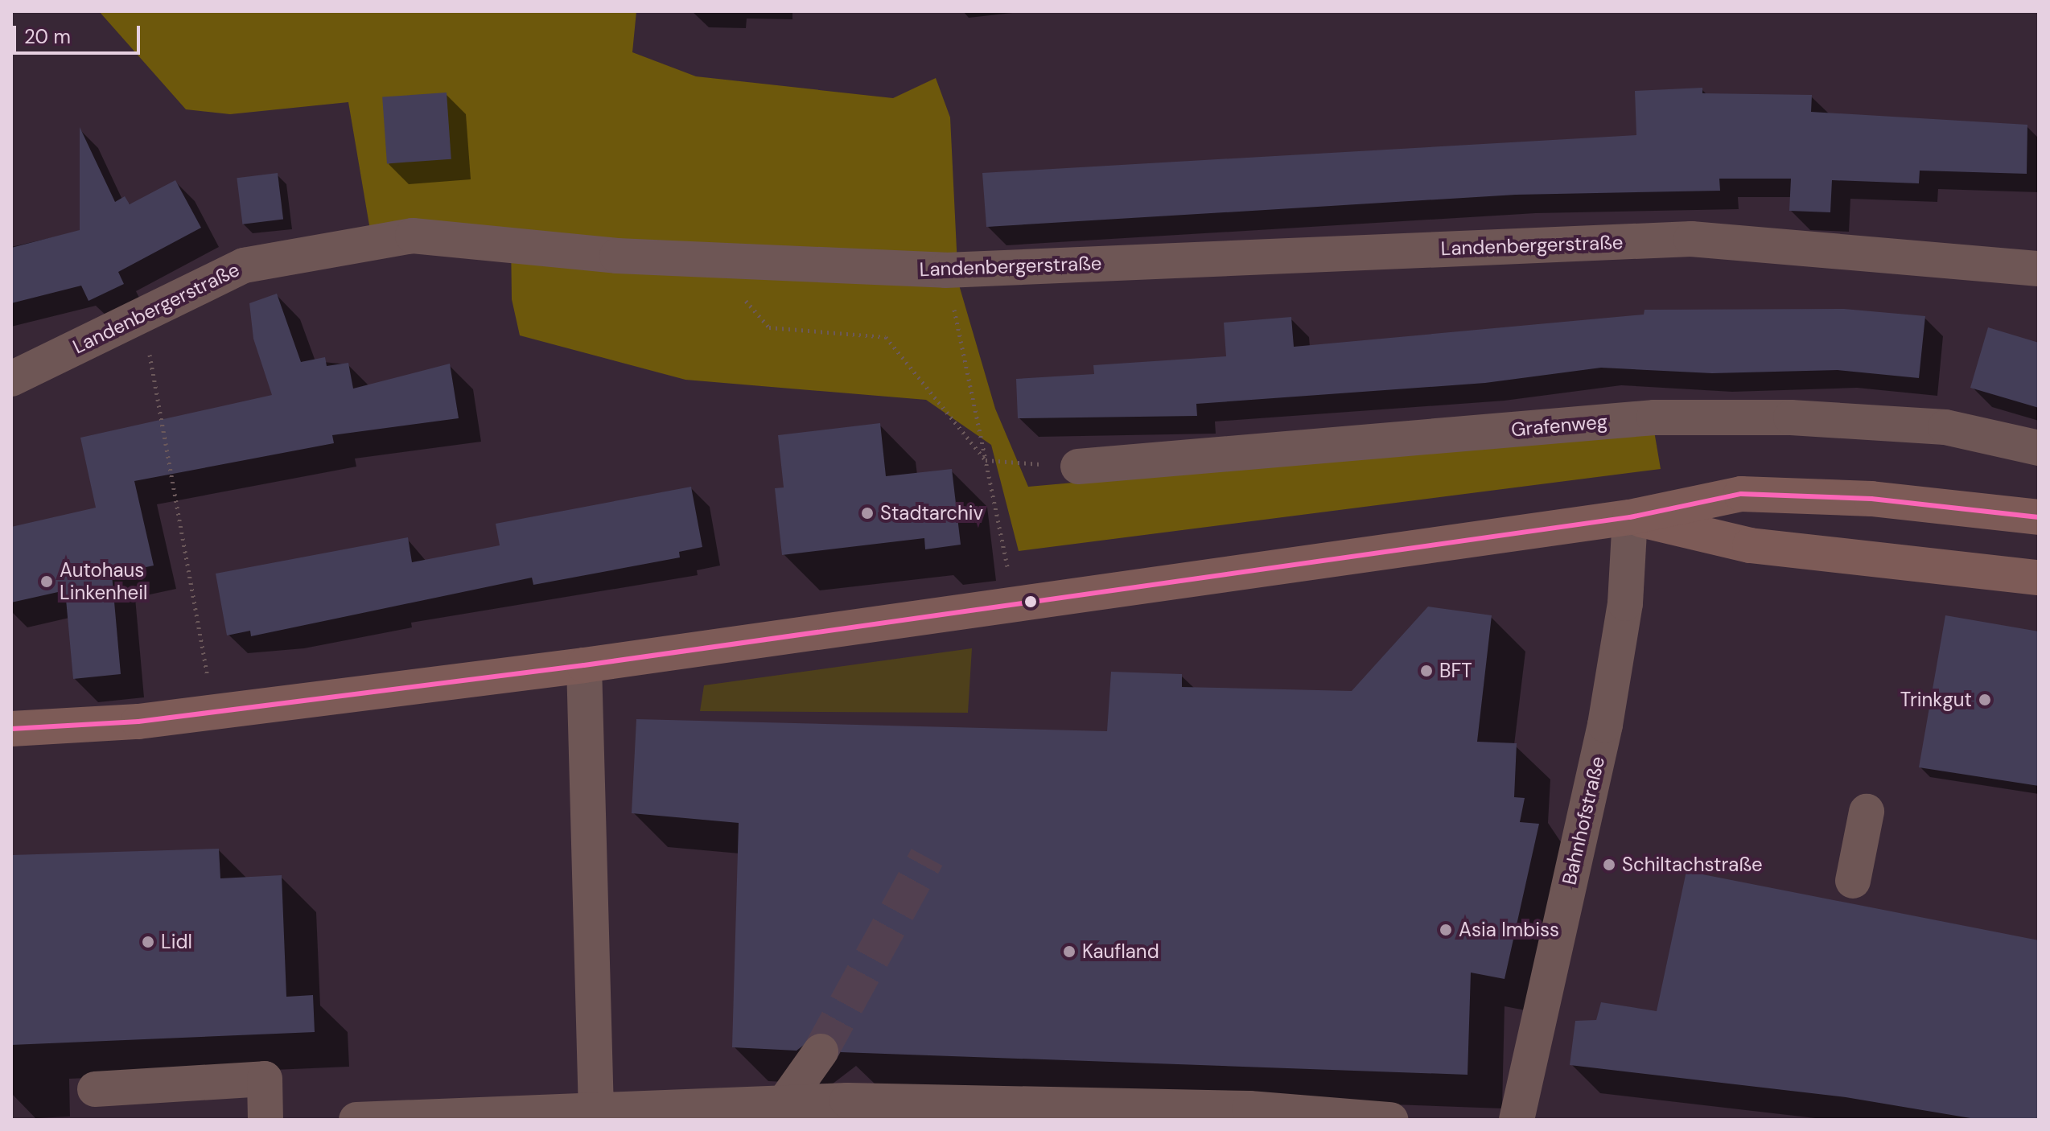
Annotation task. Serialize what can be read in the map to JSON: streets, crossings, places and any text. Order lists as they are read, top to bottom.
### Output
{
  "streets": {
    "street": ["Landenbergerstraße", "Grafenweg", "Bahnhofstraße"]
  },
  "places": [
    "Stadtarchiv",
    "Autohaus Linkenheil",
    "BFT",
    "Trinkgut",
    "Schiltachstraße",
    "Asia Imbiss",
    "Lidl",
    "Kaufland"
  ],
  "scale_bar": "20 m"
}
